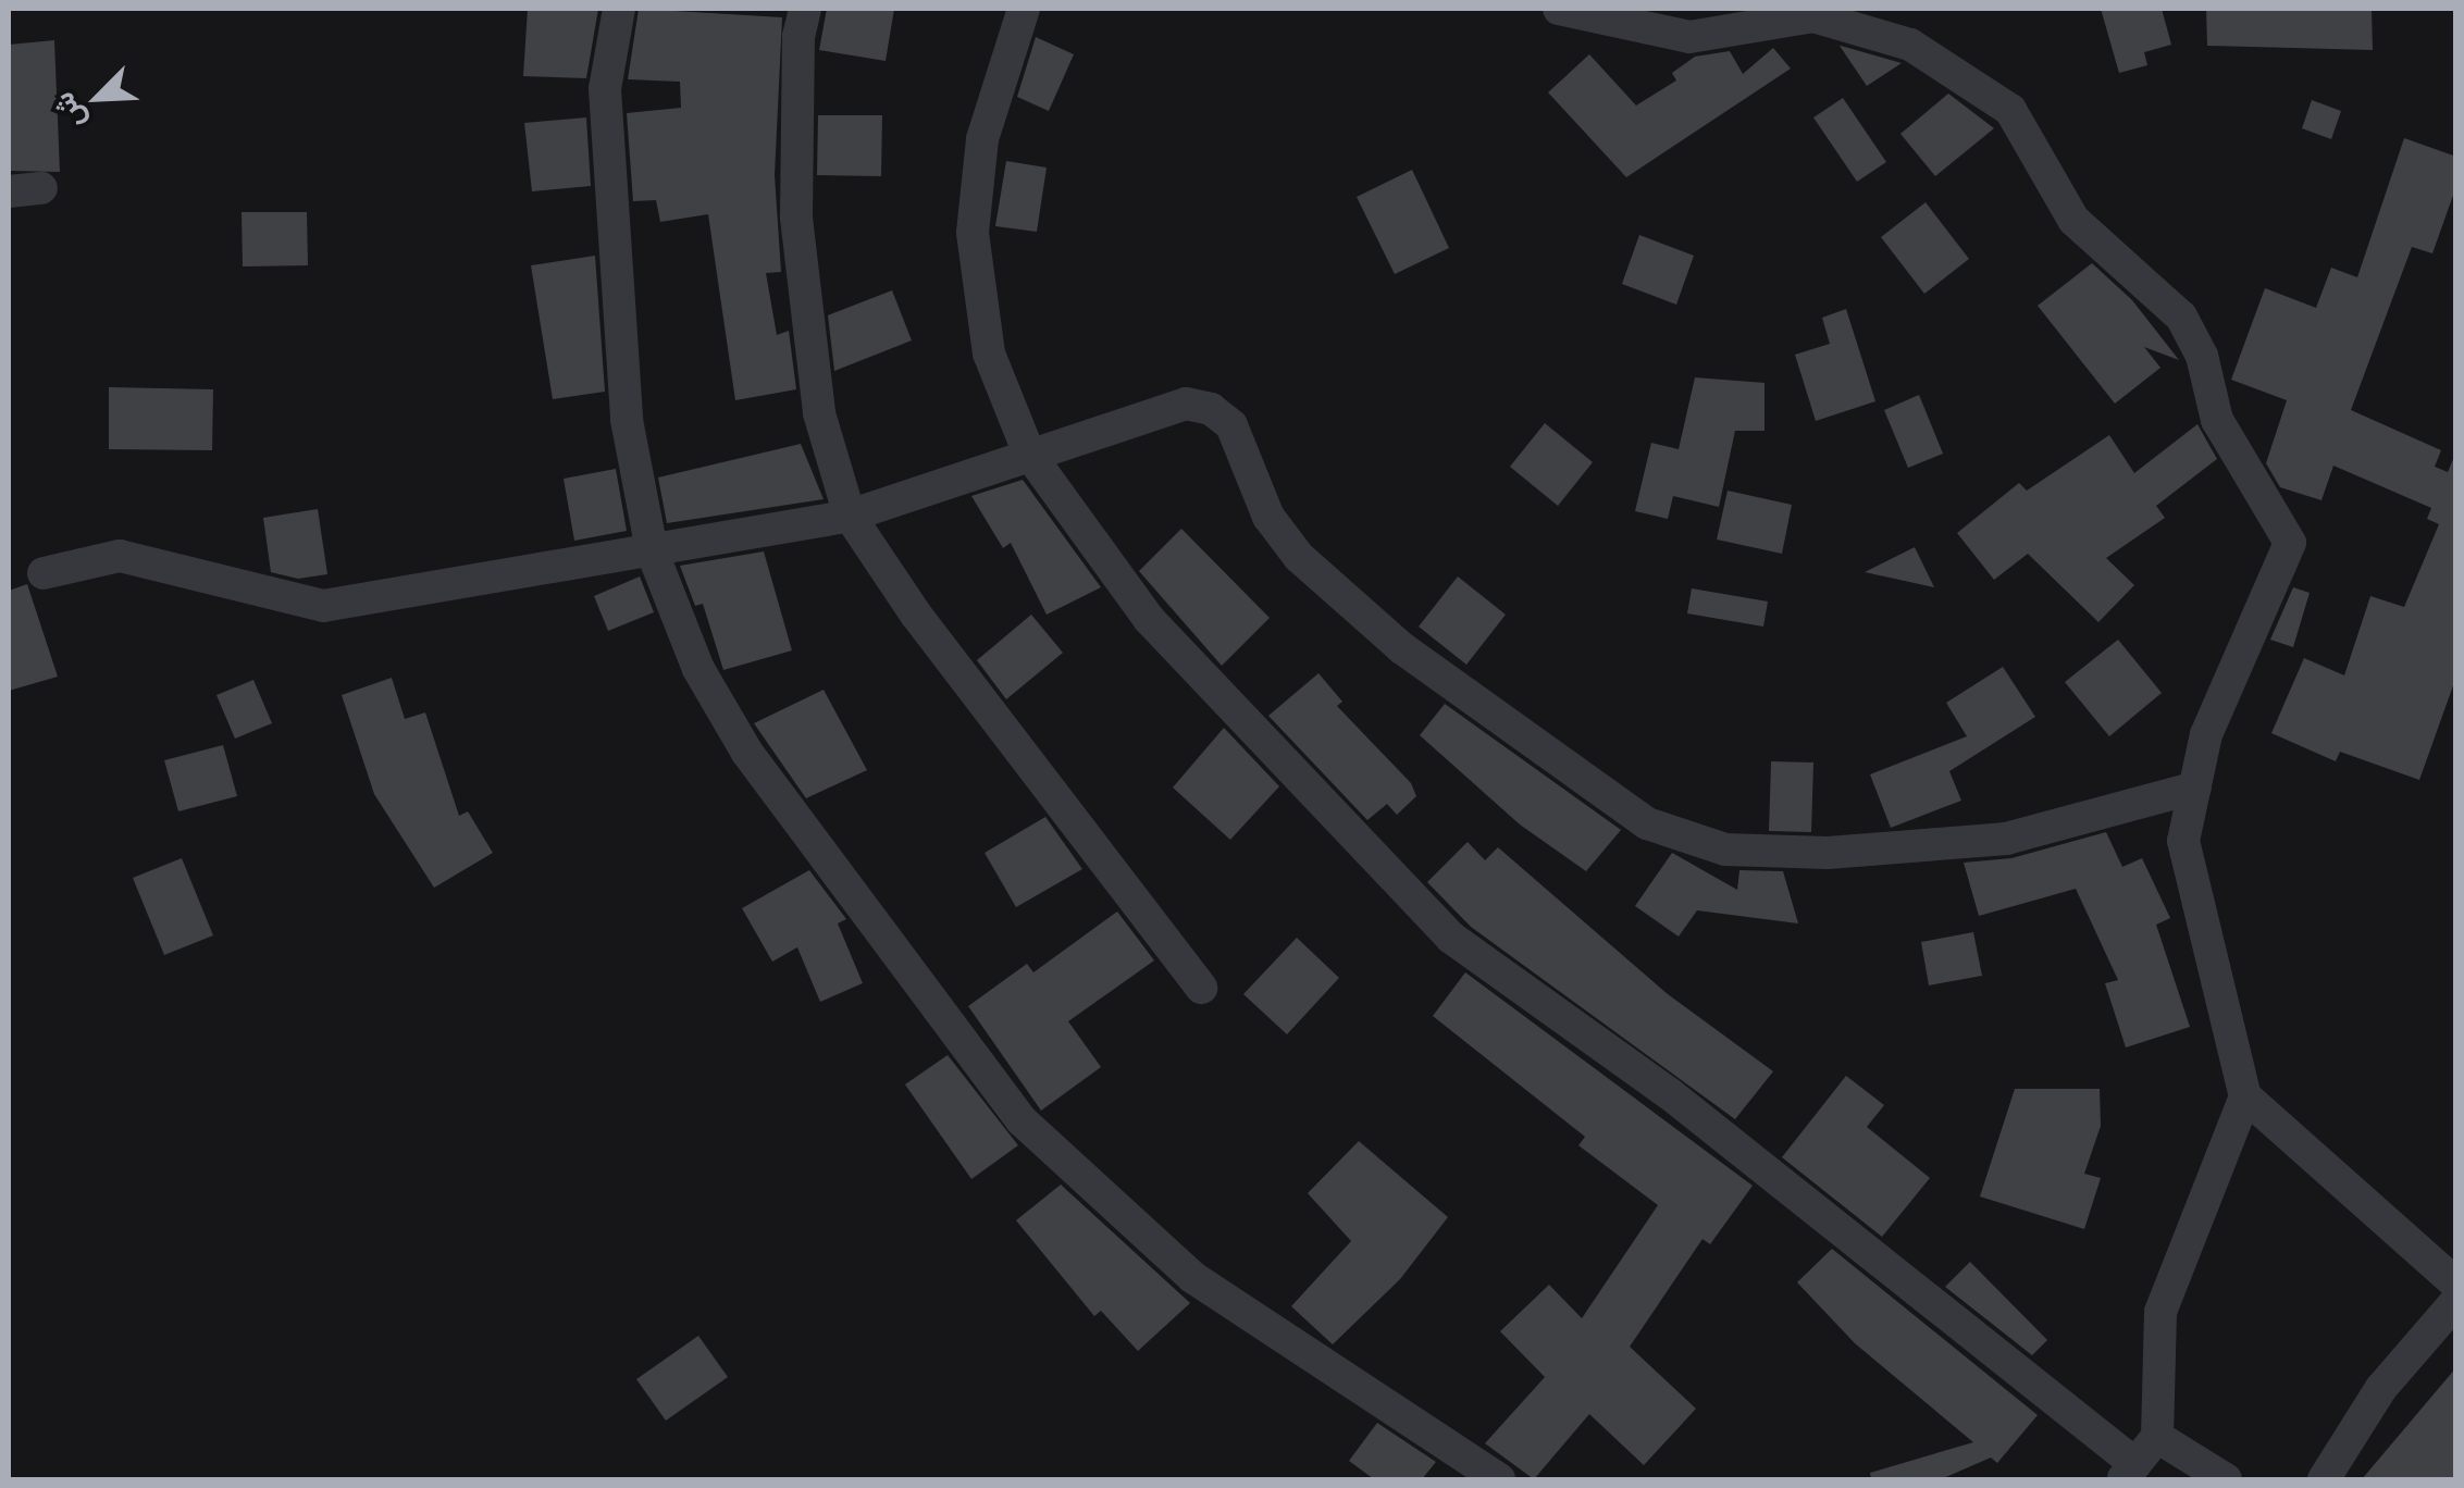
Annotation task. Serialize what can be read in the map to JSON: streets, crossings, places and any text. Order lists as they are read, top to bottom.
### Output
{
  "north": "bottom left"
}
